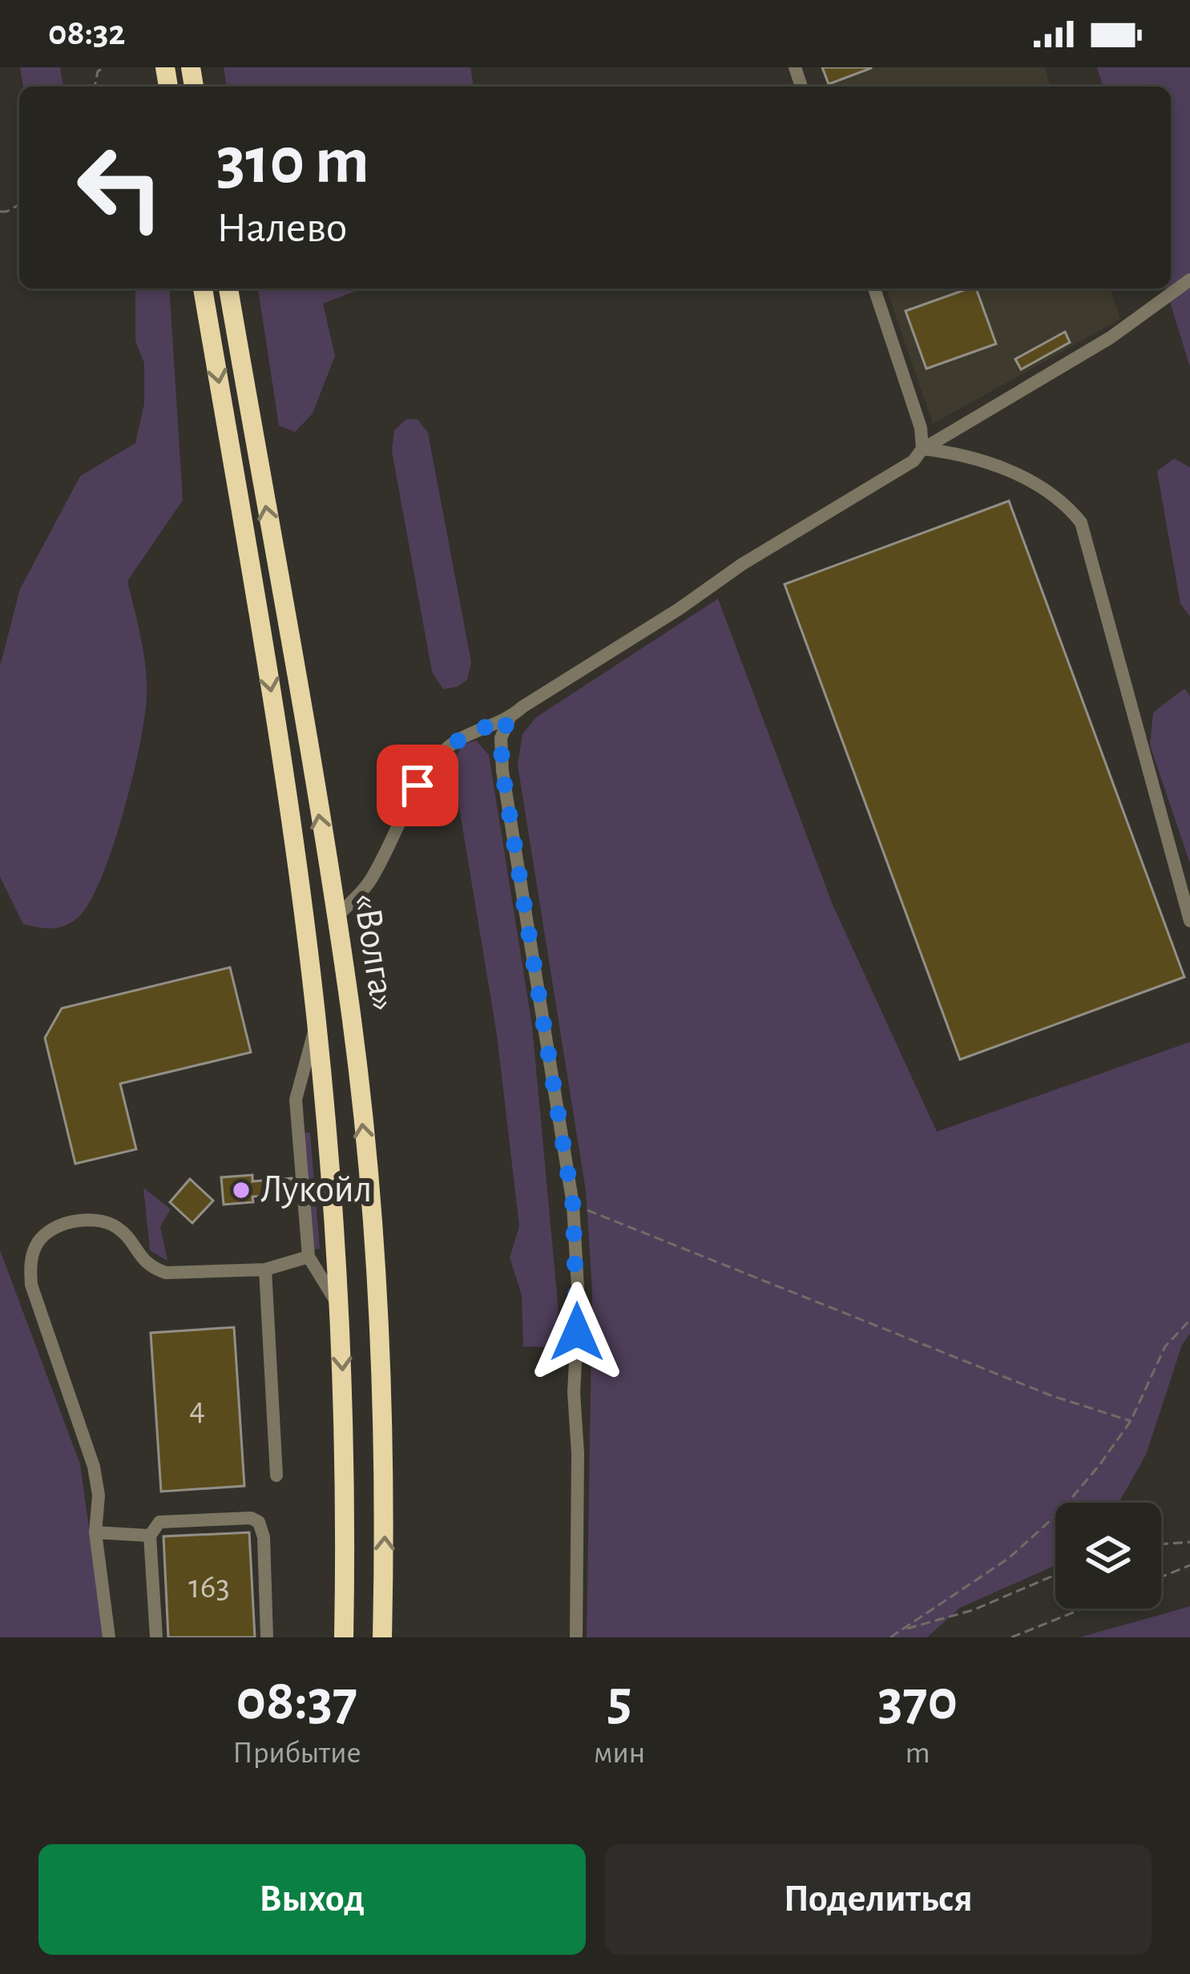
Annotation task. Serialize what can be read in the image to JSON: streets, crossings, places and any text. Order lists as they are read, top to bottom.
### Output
{
  "streets": {
    "highway": ["«Волга»"]
  },
  "places": ["Лукойл"],
  "house_numbers": ["4", "163"],
  "page": {
    "status": "08:32",
    "turn": ["310 m", "Налево"],
    "eta": [
      "08:37",
      "Прибытие",
      "5",
      "мин",
      "370",
      "m"
    ],
    "buttons": ["Выход", "Поделиться"]
  }
}
